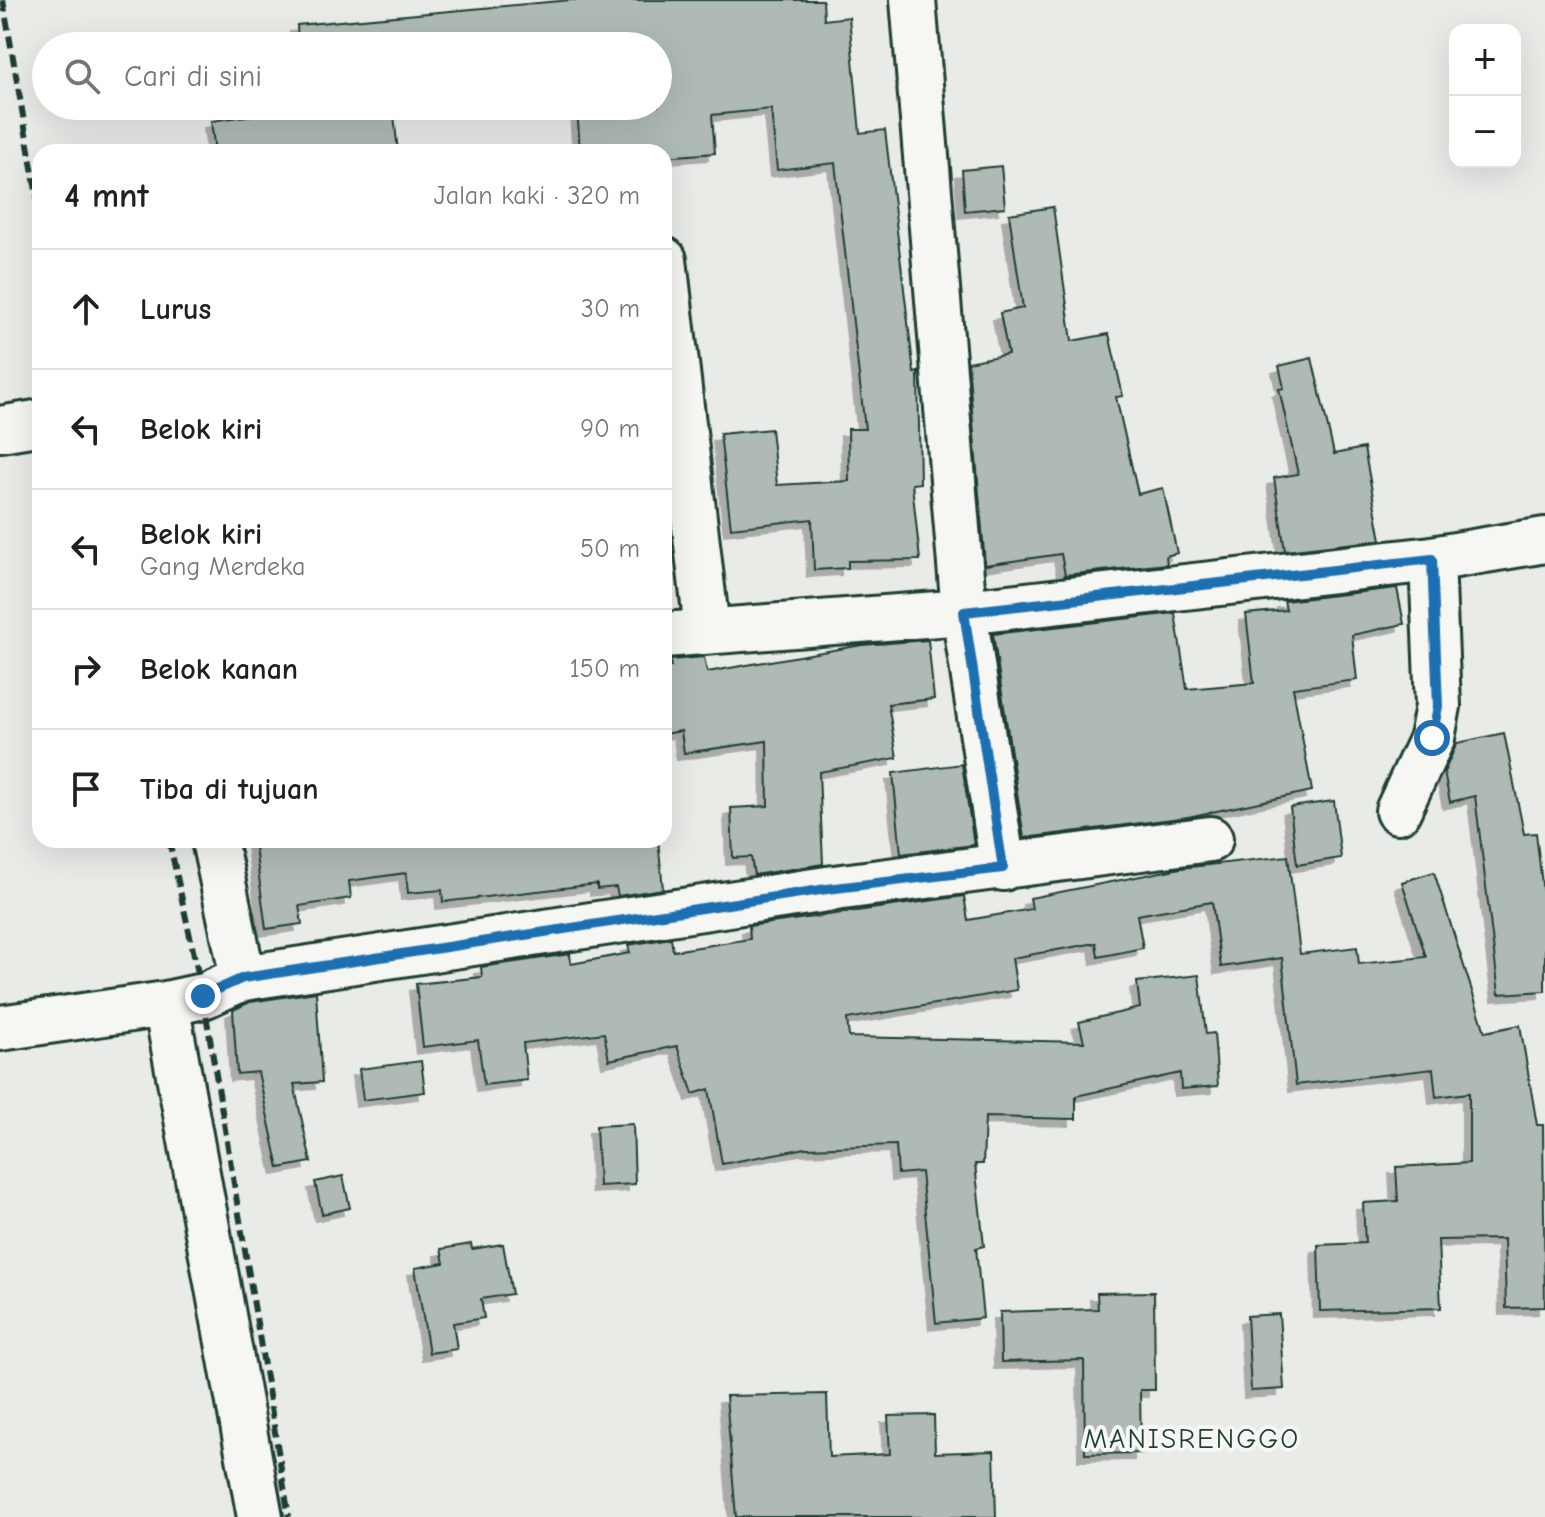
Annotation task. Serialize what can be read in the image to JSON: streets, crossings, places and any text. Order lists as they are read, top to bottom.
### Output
{
  "districts": ["MANISRENGGO"],
  "page": {
    "map_buttons": ["+", "−"],
    "search": "Cari di sini",
    "heading": ["4 mnt", "Jalan kaki · 320 m"],
    "list": [
      ["Lurus", "30 m"],
      ["Belok kiri", "90 m"],
      ["Belok kiri", "Gang Merdeka", "50 m"],
      ["Belok kanan", "150 m"],
      "Tiba di tujuan"
    ]
  }
}
